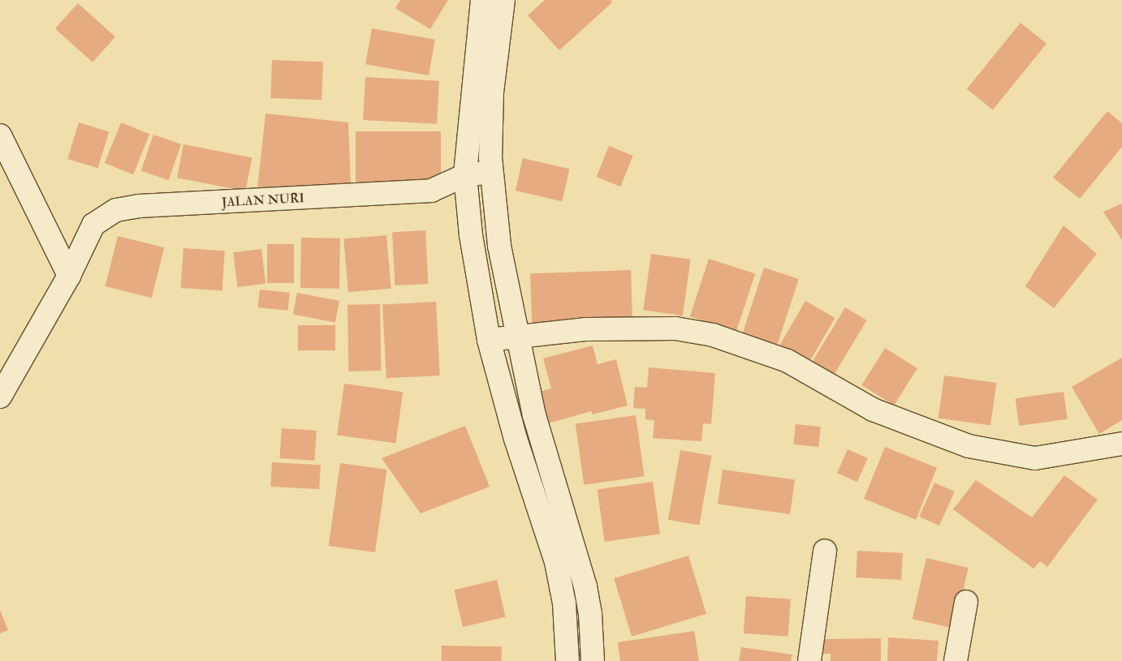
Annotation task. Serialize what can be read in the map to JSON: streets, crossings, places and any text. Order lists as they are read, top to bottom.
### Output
{
  "streets": {
    "street": ["JALAN NURI"]
  }
}
